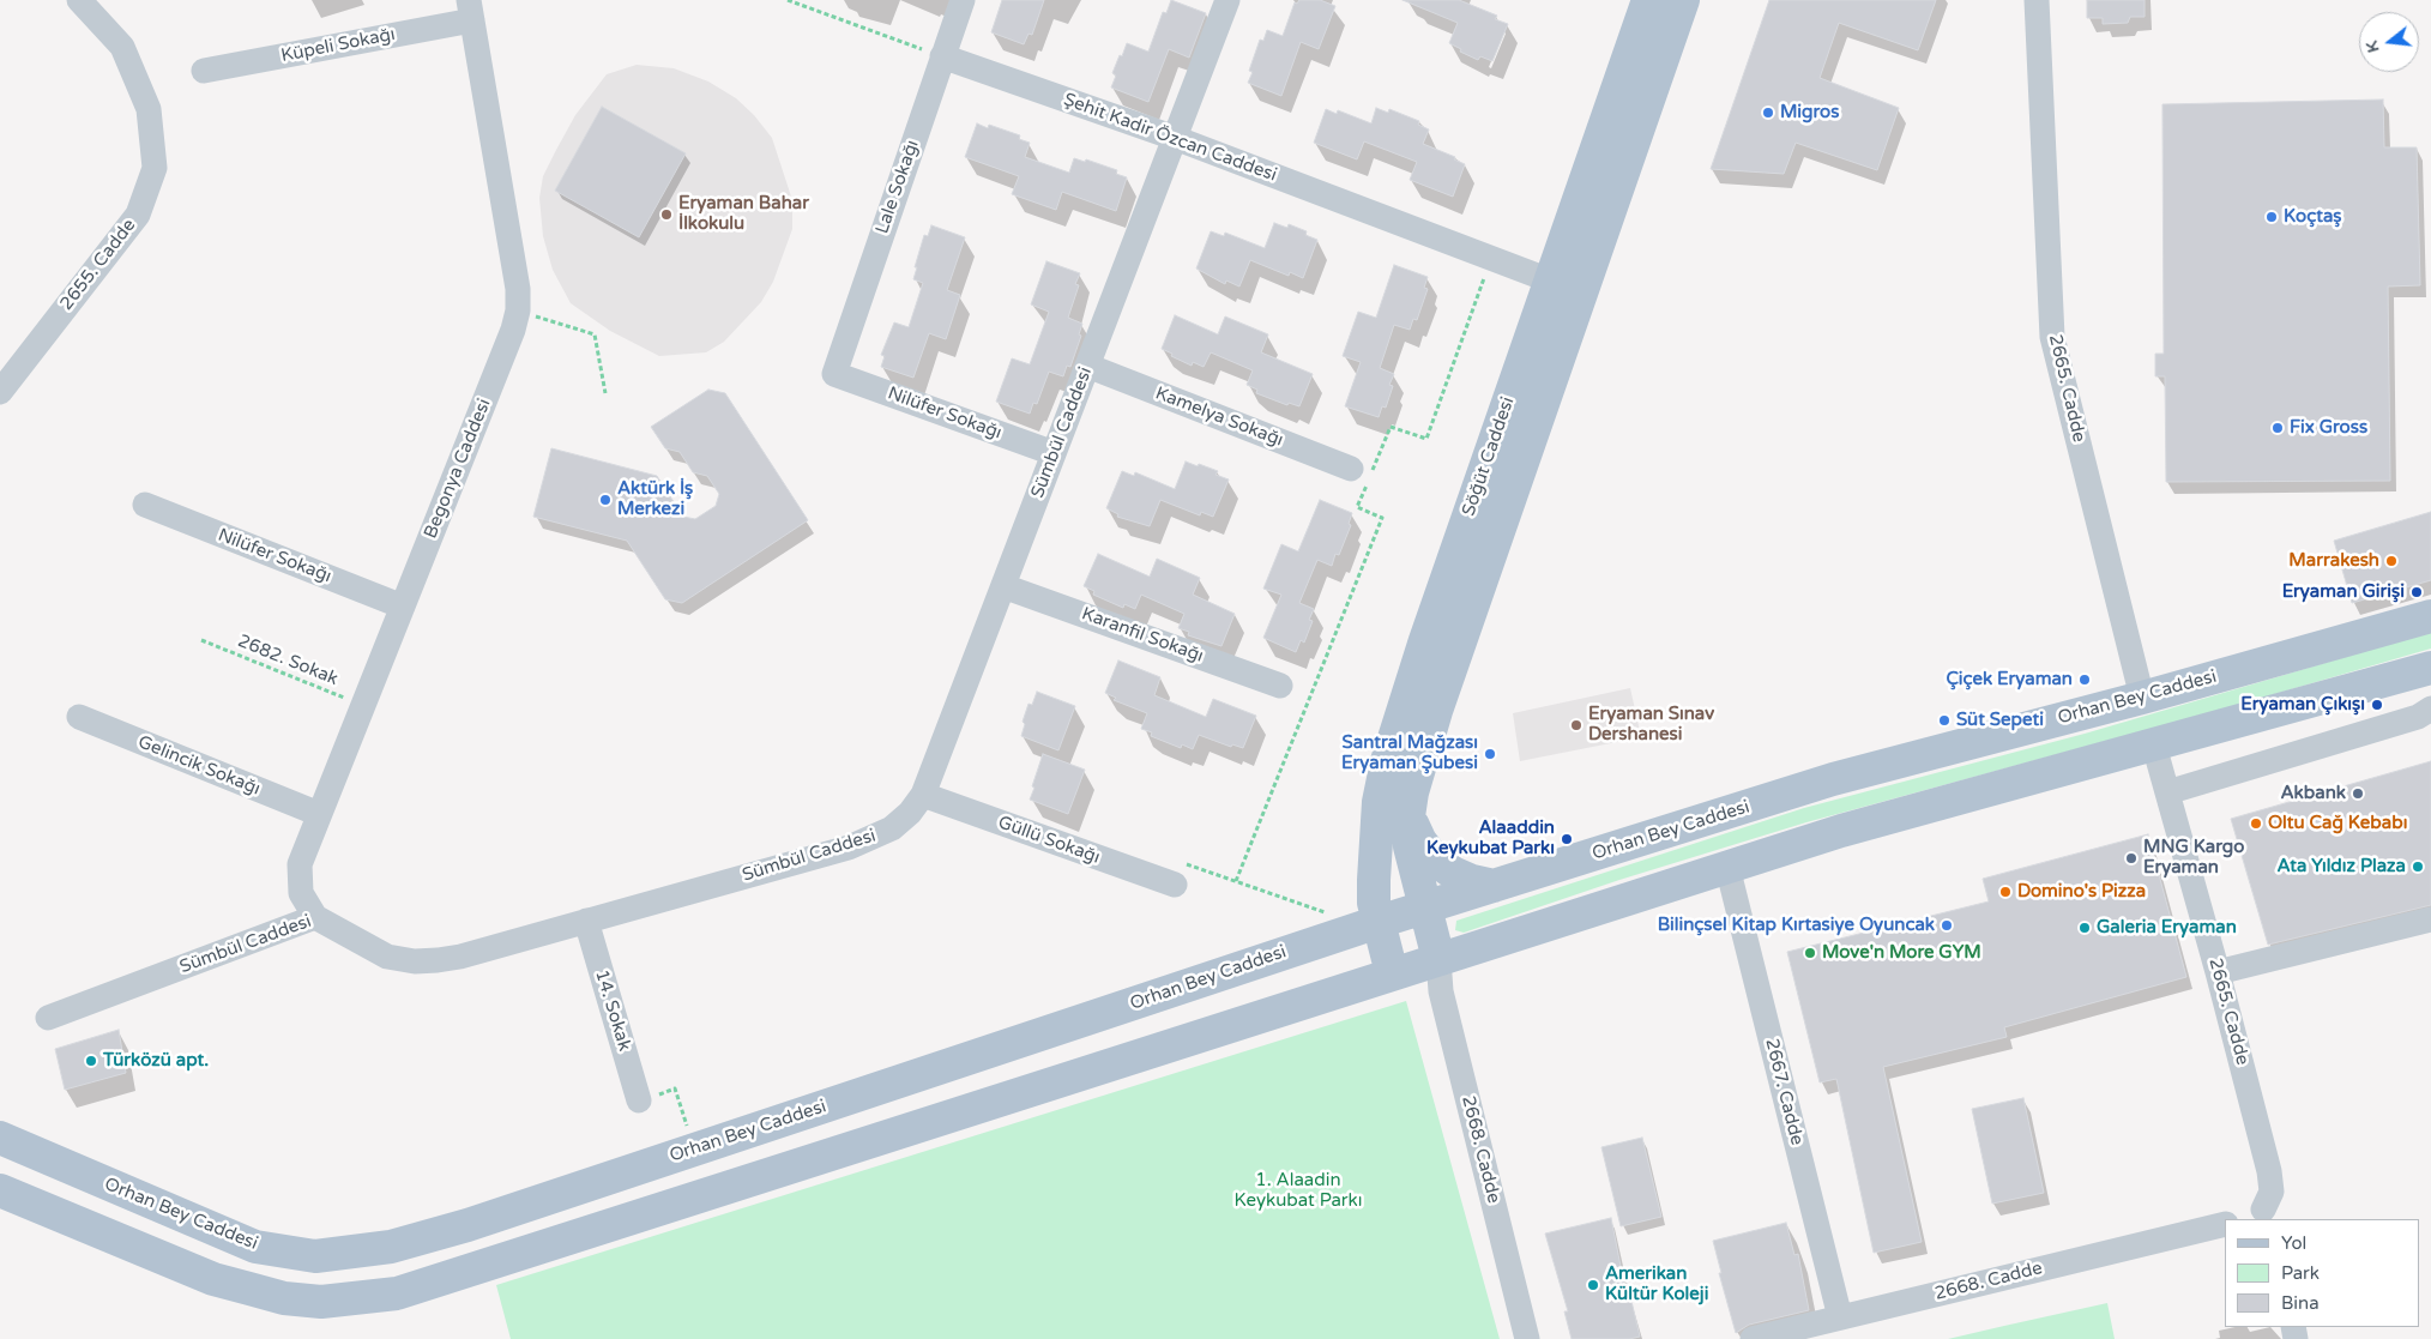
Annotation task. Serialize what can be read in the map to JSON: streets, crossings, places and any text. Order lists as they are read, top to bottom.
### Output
{
  "streets": {
    "main road": ["Söğüt Caddesi", "Orhan Bey Caddesi"],
    "street": [
      "Küpeli Sokağı",
      "Şehit Kadir Özcan Caddesi",
      "Lale Sokağı",
      "2655. Cadde",
      "2665. Cadde",
      "Nilüfer Sokağı",
      "Kamelya Sokağı",
      "Sümbül Caddesi",
      "Begonya Caddesi",
      "Karanfil Sokağı",
      "Gelincik Sokağı",
      "Güllü Sokağı",
      "14. Sokak",
      "2667. Cadde",
      "2668. Cadde"
    ],
    "path": ["2682. Sokak"]
  },
  "crossings": [
    ["Küpeli Sokağı", "Begonya Caddesi"],
    ["Şehit Kadir Özcan Caddesi", "Lale Sokağı"],
    ["Şehit Kadir Özcan Caddesi", "Sümbül Caddesi"],
    ["Şehit Kadir Özcan Caddesi", "Söğüt Caddesi"],
    ["Lale Sokağı", "Nilüfer Sokağı"],
    ["2665. Cadde", "Orhan Bey Caddesi"],
    ["Nilüfer Sokağı", "Sümbül Caddesi"],
    ["Nilüfer Sokağı", "Begonya Caddesi"],
    ["Kamelya Sokağı", "Sümbül Caddesi"],
    ["Sümbül Caddesi", "Begonya Caddesi"],
    ["Sümbül Caddesi", "Karanfil Sokağı"],
    ["Sümbül Caddesi", "Güllü Sokağı"],
    ["Sümbül Caddesi", "14. Sokak"],
    ["Söğüt Caddesi", "Orhan Bey Caddesi"],
    ["Söğüt Caddesi", "2668. Cadde"],
    ["Begonya Caddesi", "2682. Sokak"],
    ["Begonya Caddesi", "Gelincik Sokağı"],
    ["2667. Cadde", "2668. Cadde"]
  ],
  "parks": ["1. Alaadin Keykubat Parkı"],
  "places": [
    "Migros",
    "Eryaman Bahar İlkokulu",
    "Koçtaş",
    "Fix Gross",
    "Aktürk İş Merkezi",
    "Marrakesh",
    "Eryaman Girişi",
    "Çiçek Eryaman",
    "Eryaman Çıkışı",
    "Süt Sepeti",
    "Eryaman Sınav Dershanesi",
    "Santral Mağzası Eryaman Şubesi",
    "Akbank",
    "Oltu Cağ Kebabı",
    "Alaaddin Keykubat Parkı",
    "MNG Kargo Eryaman",
    "Ata Yıldız Plaza",
    "Domino's Pizza",
    "Bilinçsel Kitap Kırtasiye Oyuncak",
    "Galeria Eryaman",
    "Move'n More GYM",
    "Türközü apt.",
    "Amerikan Kültür Koleji"
  ],
  "legend": ["Yol", "Park", "Bina"],
  "north": "left"
}
